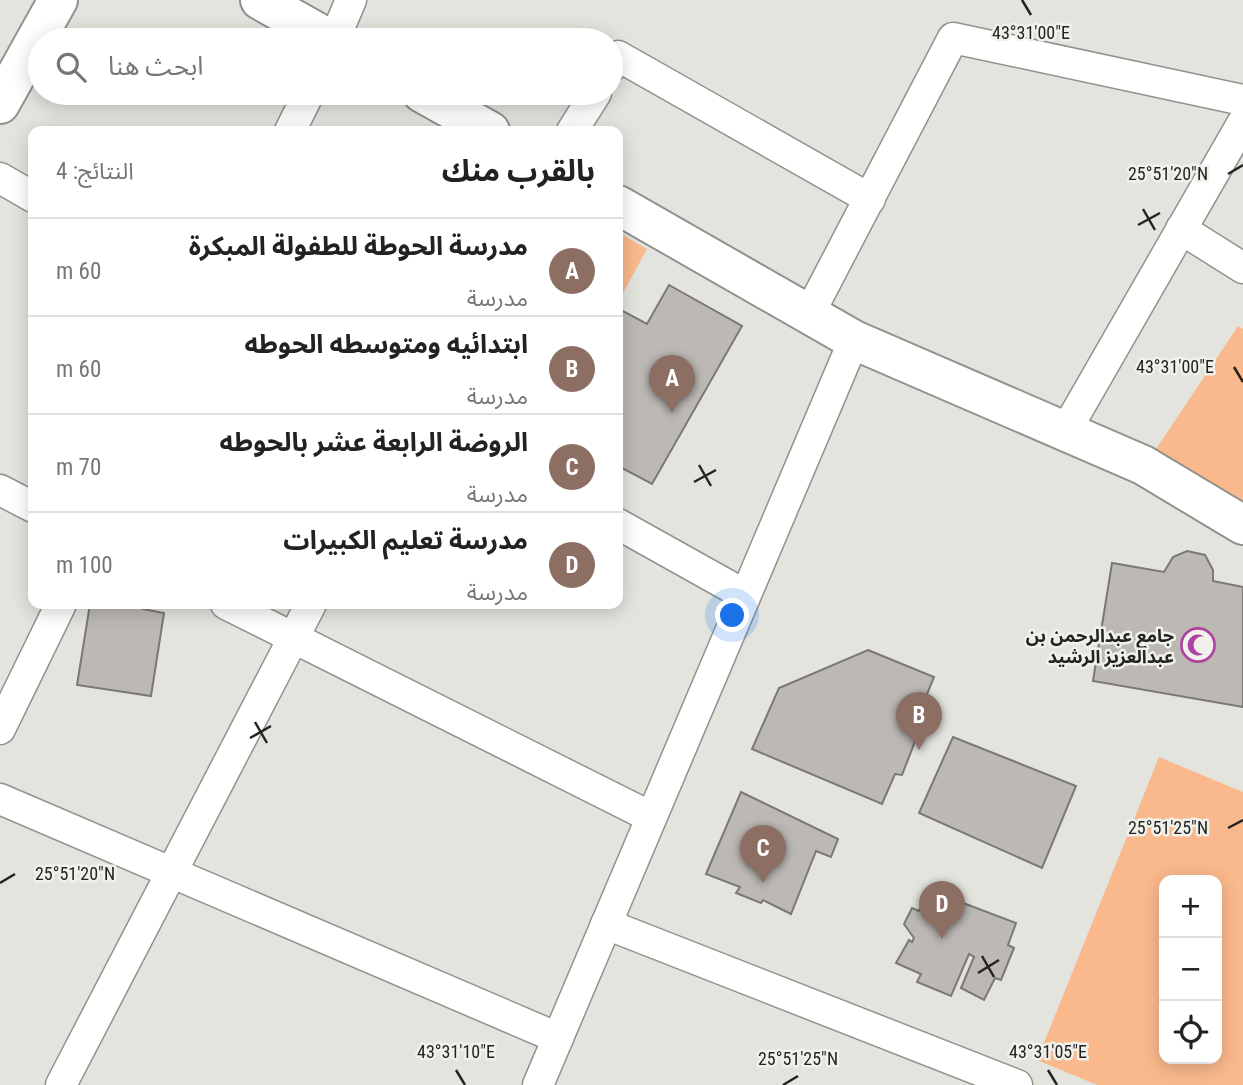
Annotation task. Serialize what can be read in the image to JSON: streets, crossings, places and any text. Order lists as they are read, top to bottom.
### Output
{
  "places": {
    "mosque": ["جامع عبدالرحمن بن عبدالعزيز الرشيد"]
  },
  "page": {
    "search": "ابحث هنا",
    "heading": ["بالقرب منك", "النتائج: 4"],
    "list": [
      {
        "mark": "A",
        "name": "مدرسة الحوطة للطفولة المبكرة",
        "note": "مدرسة",
        "value": "60 m"
      },
      {
        "mark": "B",
        "name": "ابتدائيه ومتوسطه الحوطه",
        "note": "مدرسة",
        "value": "60 m"
      },
      {
        "mark": "C",
        "name": "الروضة الرابعة عشر بالحوطه",
        "note": "مدرسة",
        "value": "70 m"
      },
      {
        "mark": "D",
        "name": "مدرسة تعليم الكبيرات",
        "note": "مدرسة",
        "value": "100 m"
      }
    ],
    "pins": [
      "A",
      "B",
      "C",
      "D"
    ],
    "map_buttons": ["+", "−"]
  },
  "coordinates": [
    "43°31'00\"E",
    "25°51'20\"N",
    "25°51'25\"N",
    "43°31'10\"E",
    "43°31'05\"E"
  ]
}
